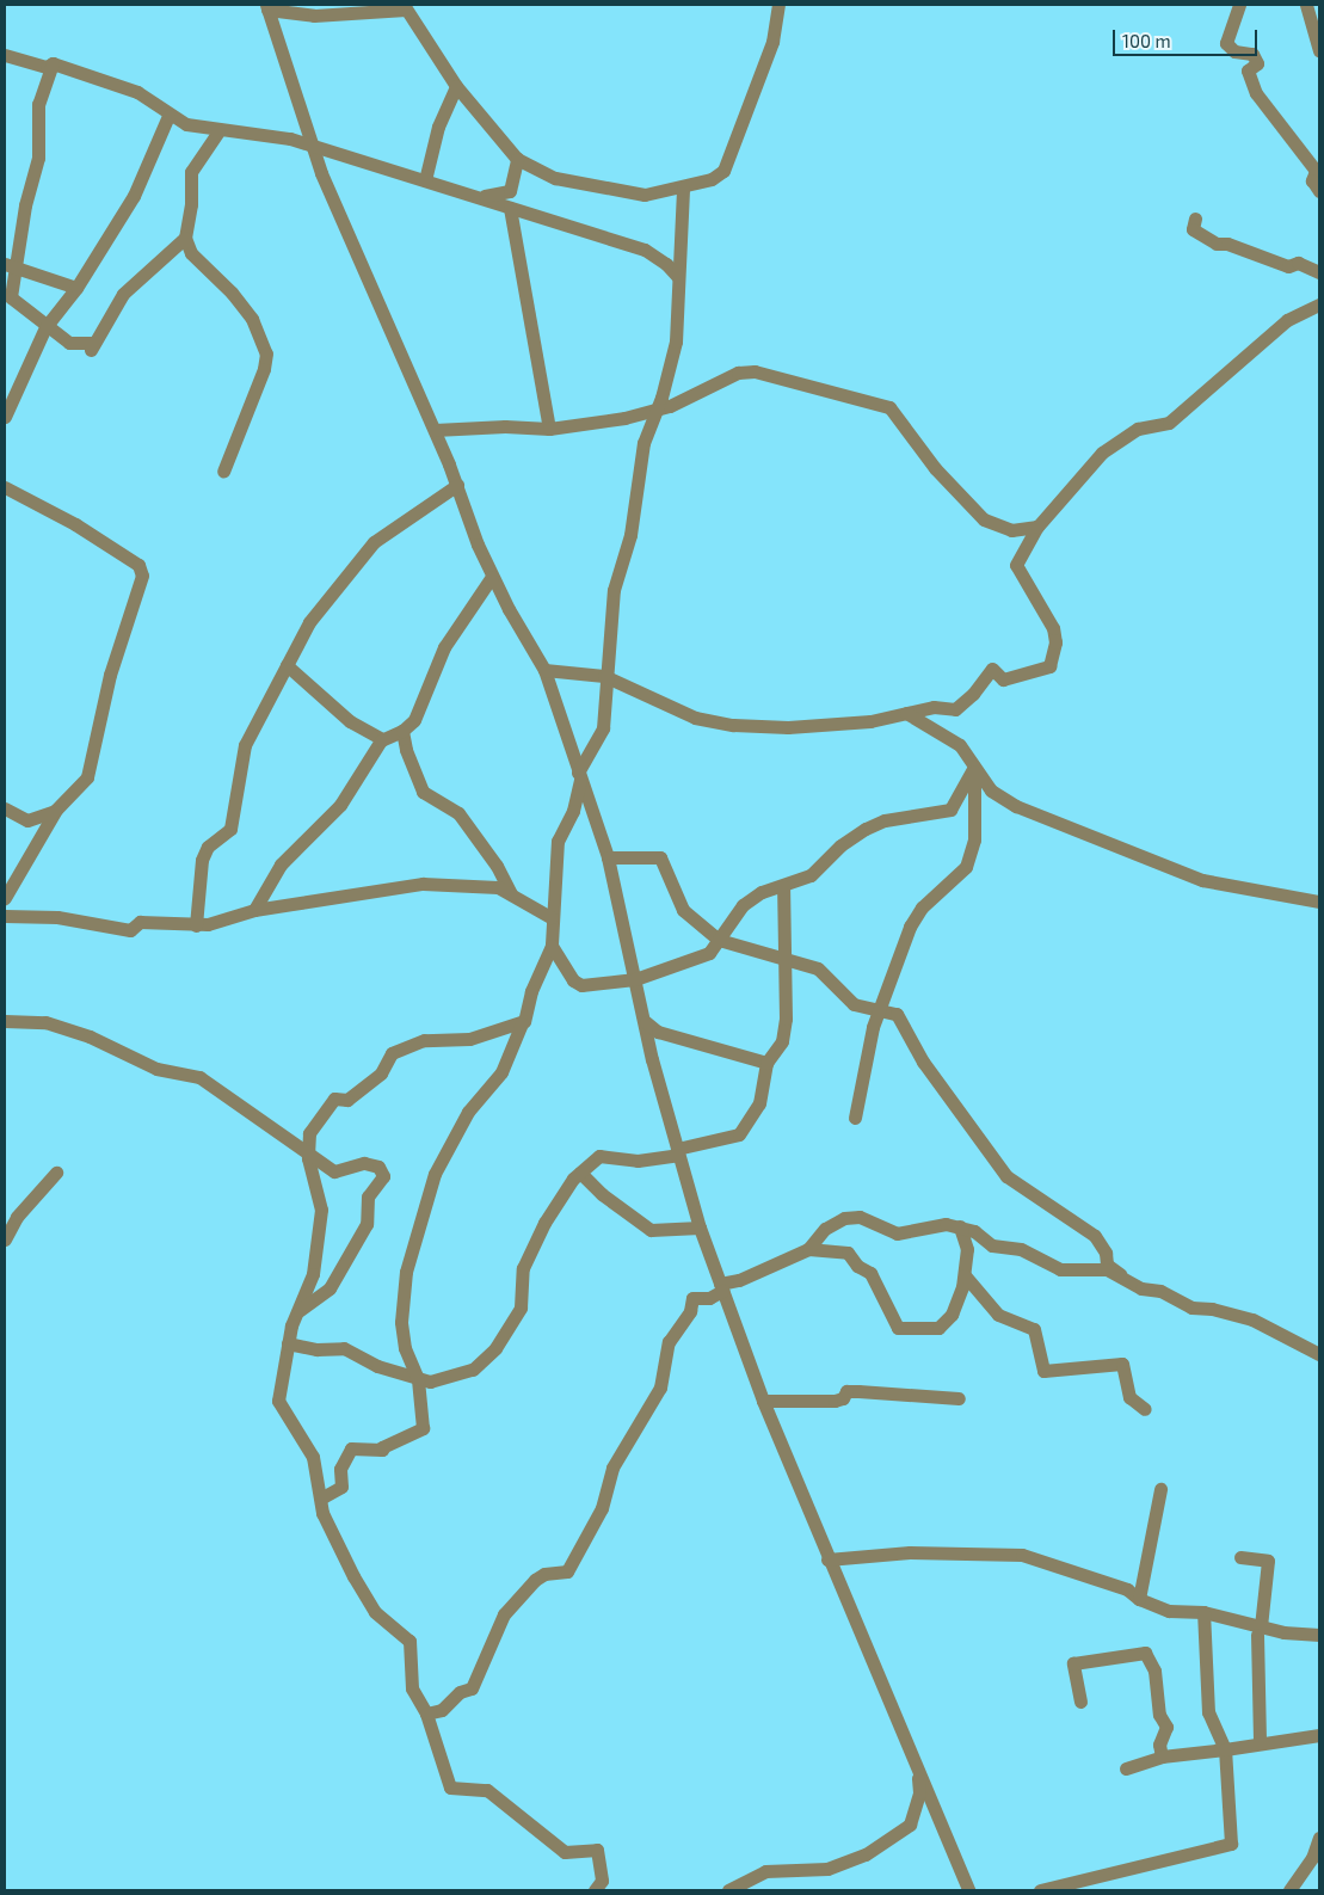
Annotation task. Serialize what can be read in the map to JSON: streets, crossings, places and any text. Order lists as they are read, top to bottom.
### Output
{
  "scale_bar": "100 m"
}
